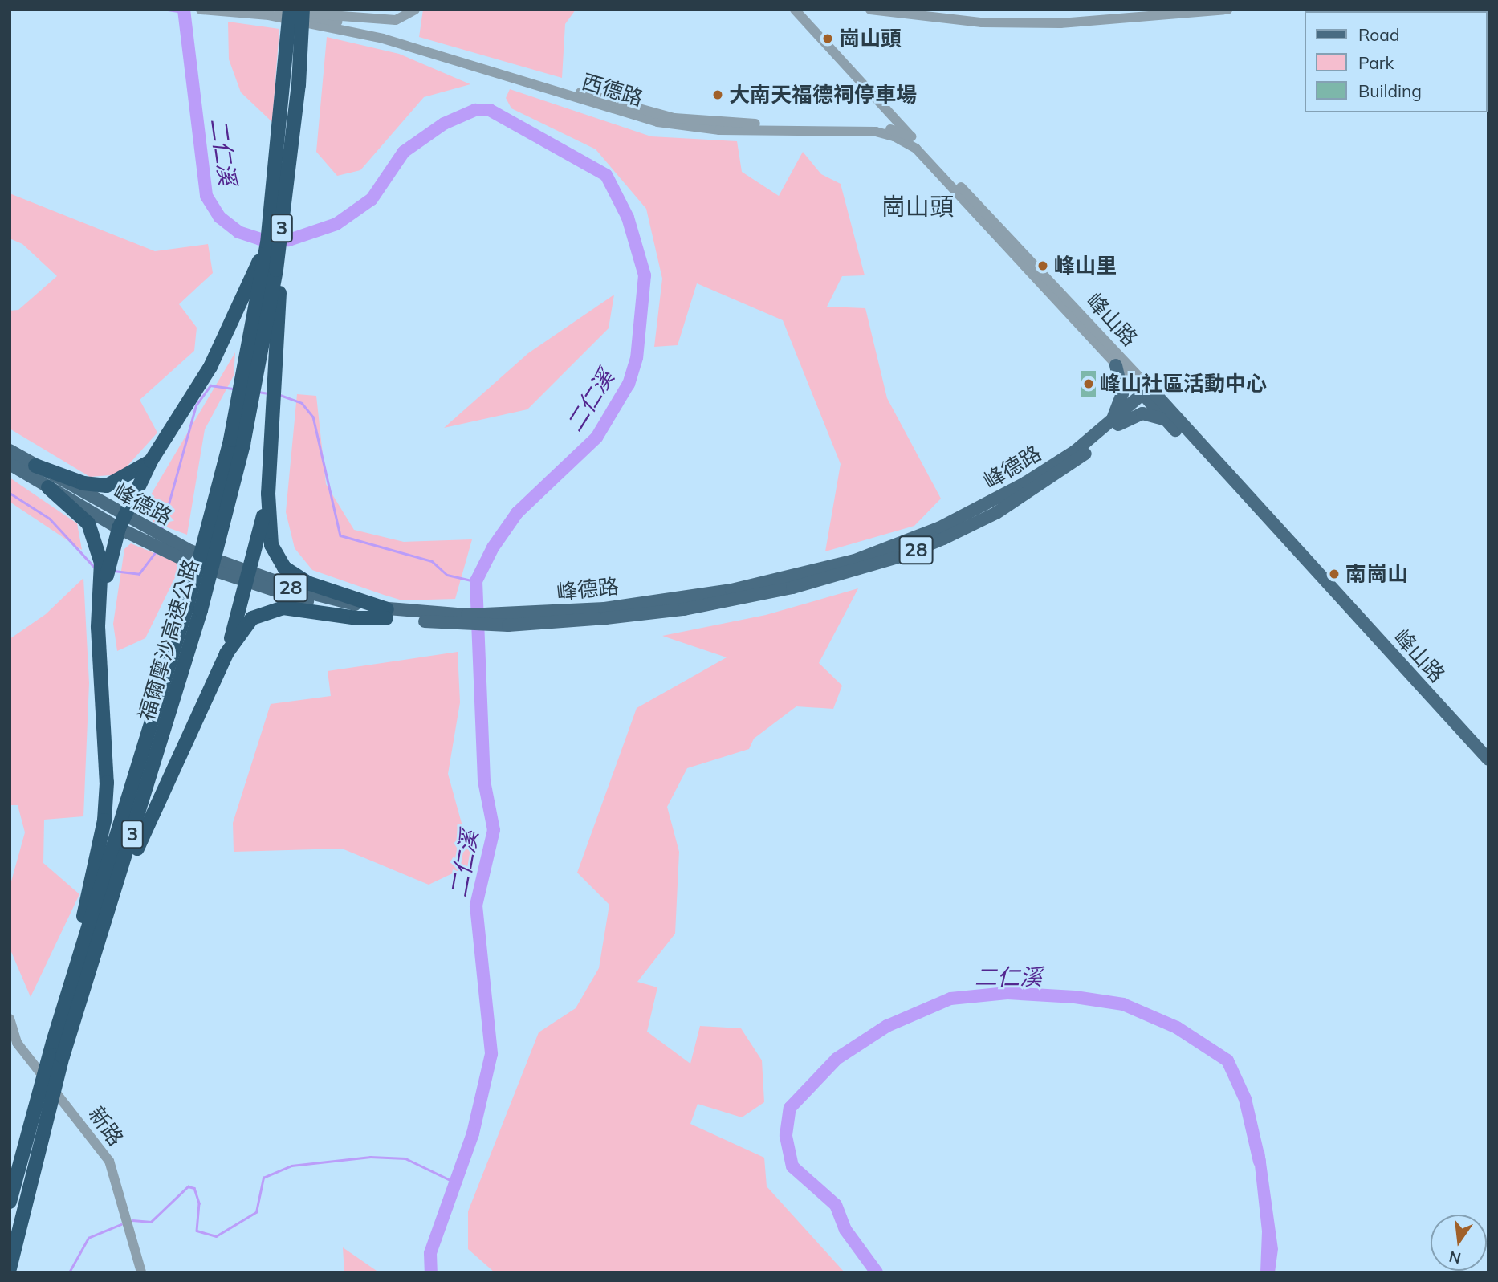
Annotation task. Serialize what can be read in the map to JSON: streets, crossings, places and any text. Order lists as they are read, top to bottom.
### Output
{
  "streets": {
    "highway": ["3", "福爾摩沙高速公路"],
    "main road": ["峰山路", "峰德路", "28"],
    "street": ["西德路", "新路"]
  },
  "crossings": [
    ["西德路", "峰山路"],
    ["西德路", "福爾摩沙高速公路"],
    ["峰山路", "峰德路"]
  ],
  "districts": ["崗山頭"],
  "water": ["二仁溪"],
  "places": [
    "崗山頭",
    "大南天福德祠停車場",
    "峰山里",
    "峰山社區活動中心",
    "南崗山"
  ],
  "legend": ["Road", "Park", "Building"],
  "north": "bottom"
}
